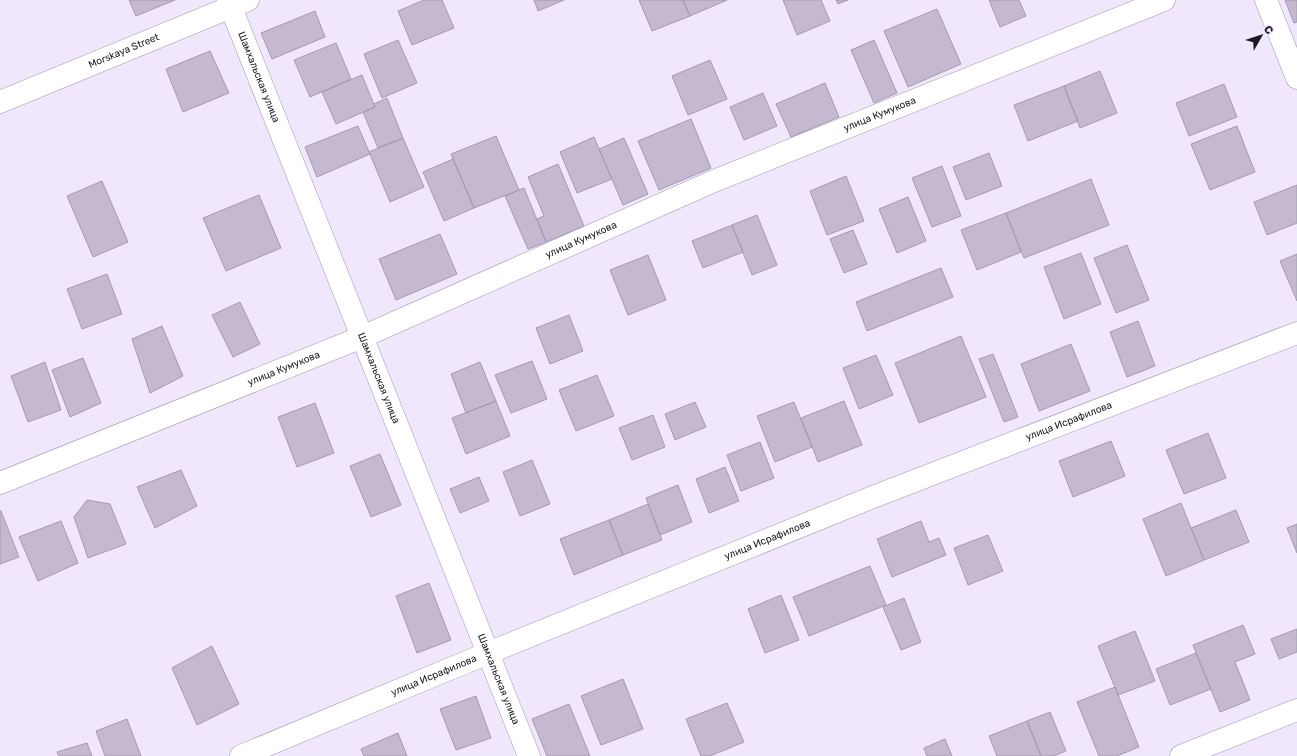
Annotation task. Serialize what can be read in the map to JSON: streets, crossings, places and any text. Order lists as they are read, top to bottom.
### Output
{
  "streets": {
    "street": [
      "Morskaya Street",
      "Шамхальская улица",
      "улица Кумукова",
      "улица Исрафилова"
    ]
  },
  "crossings": [
    ["Morskaya Street", "Шамхальская улица"],
    ["Шамхальская улица", "улица Кумукова"],
    ["Шамхальская улица", "улица Исрафилова"]
  ],
  "north": "top right"
}
